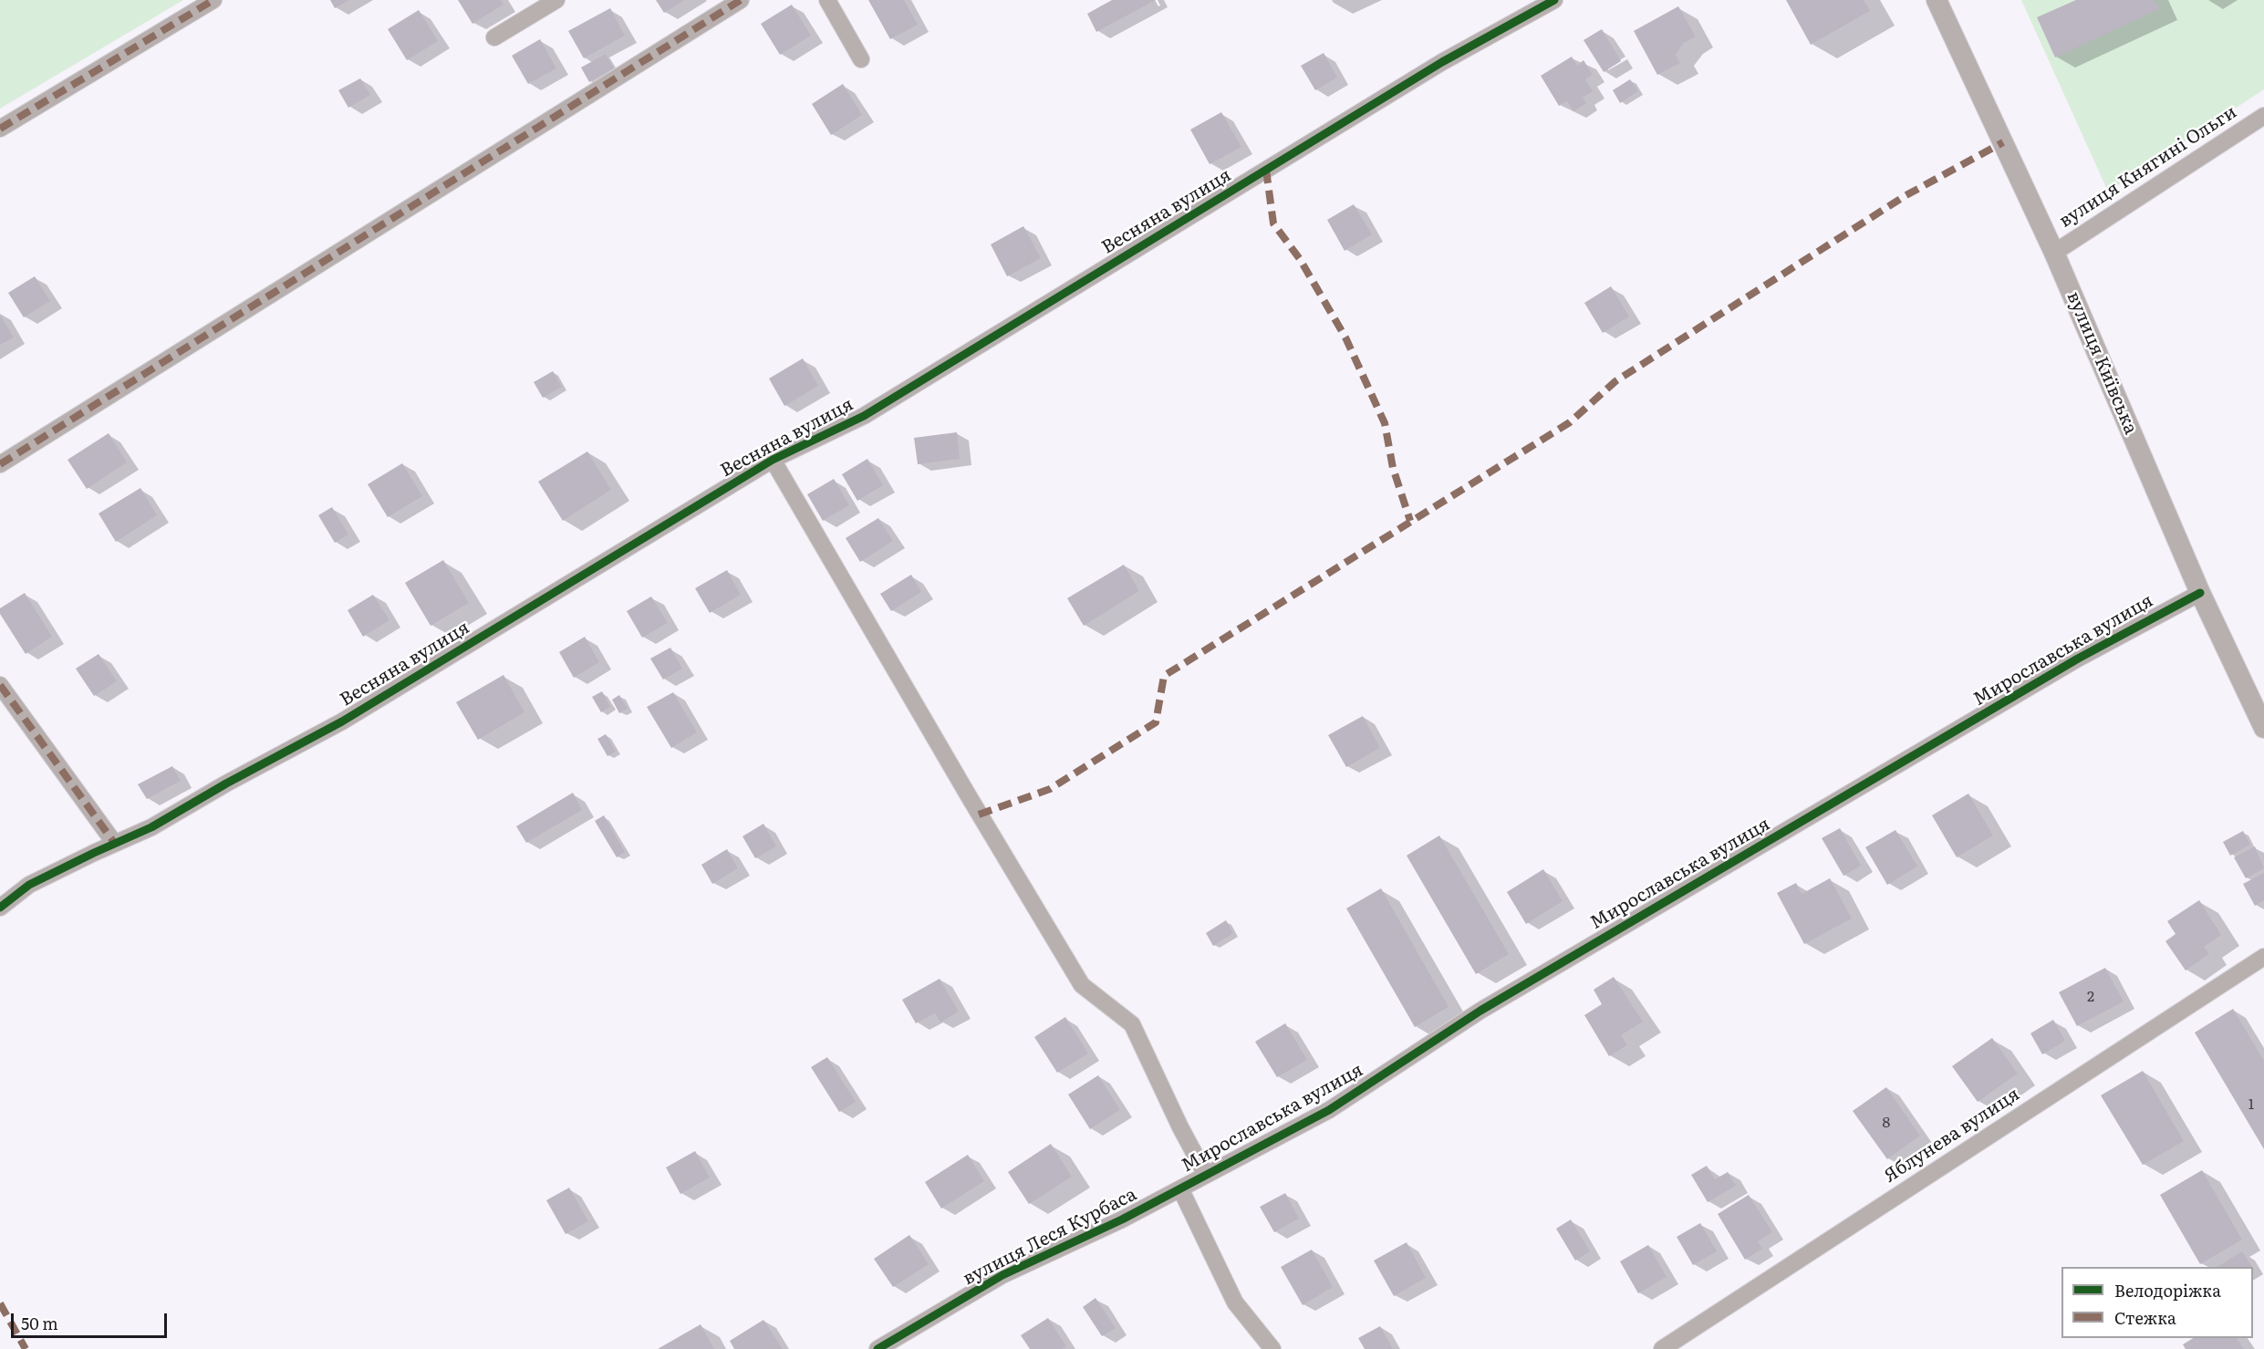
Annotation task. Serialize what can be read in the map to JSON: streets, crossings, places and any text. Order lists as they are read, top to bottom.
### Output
{
  "streets": {
    "street": [
      "вулиця Княгині Ольги",
      "Весняна вулиця",
      "вулиця Київська",
      "Мирославська вулиця",
      "Яблунева вулиця",
      "вулиця Леся Курбаса"
    ]
  },
  "crossings": [
    ["вулиця Княгині Ольги", "вулиця Київська"],
    ["вулиця Київська", "Мирославська вулиця"],
    ["Мирославська вулиця", "вулиця Леся Курбаса"]
  ],
  "house_numbers": ["2", "1", "8"],
  "legend": ["Велодоріжка", "Стежка"],
  "scale_bar": "50 m"
}
